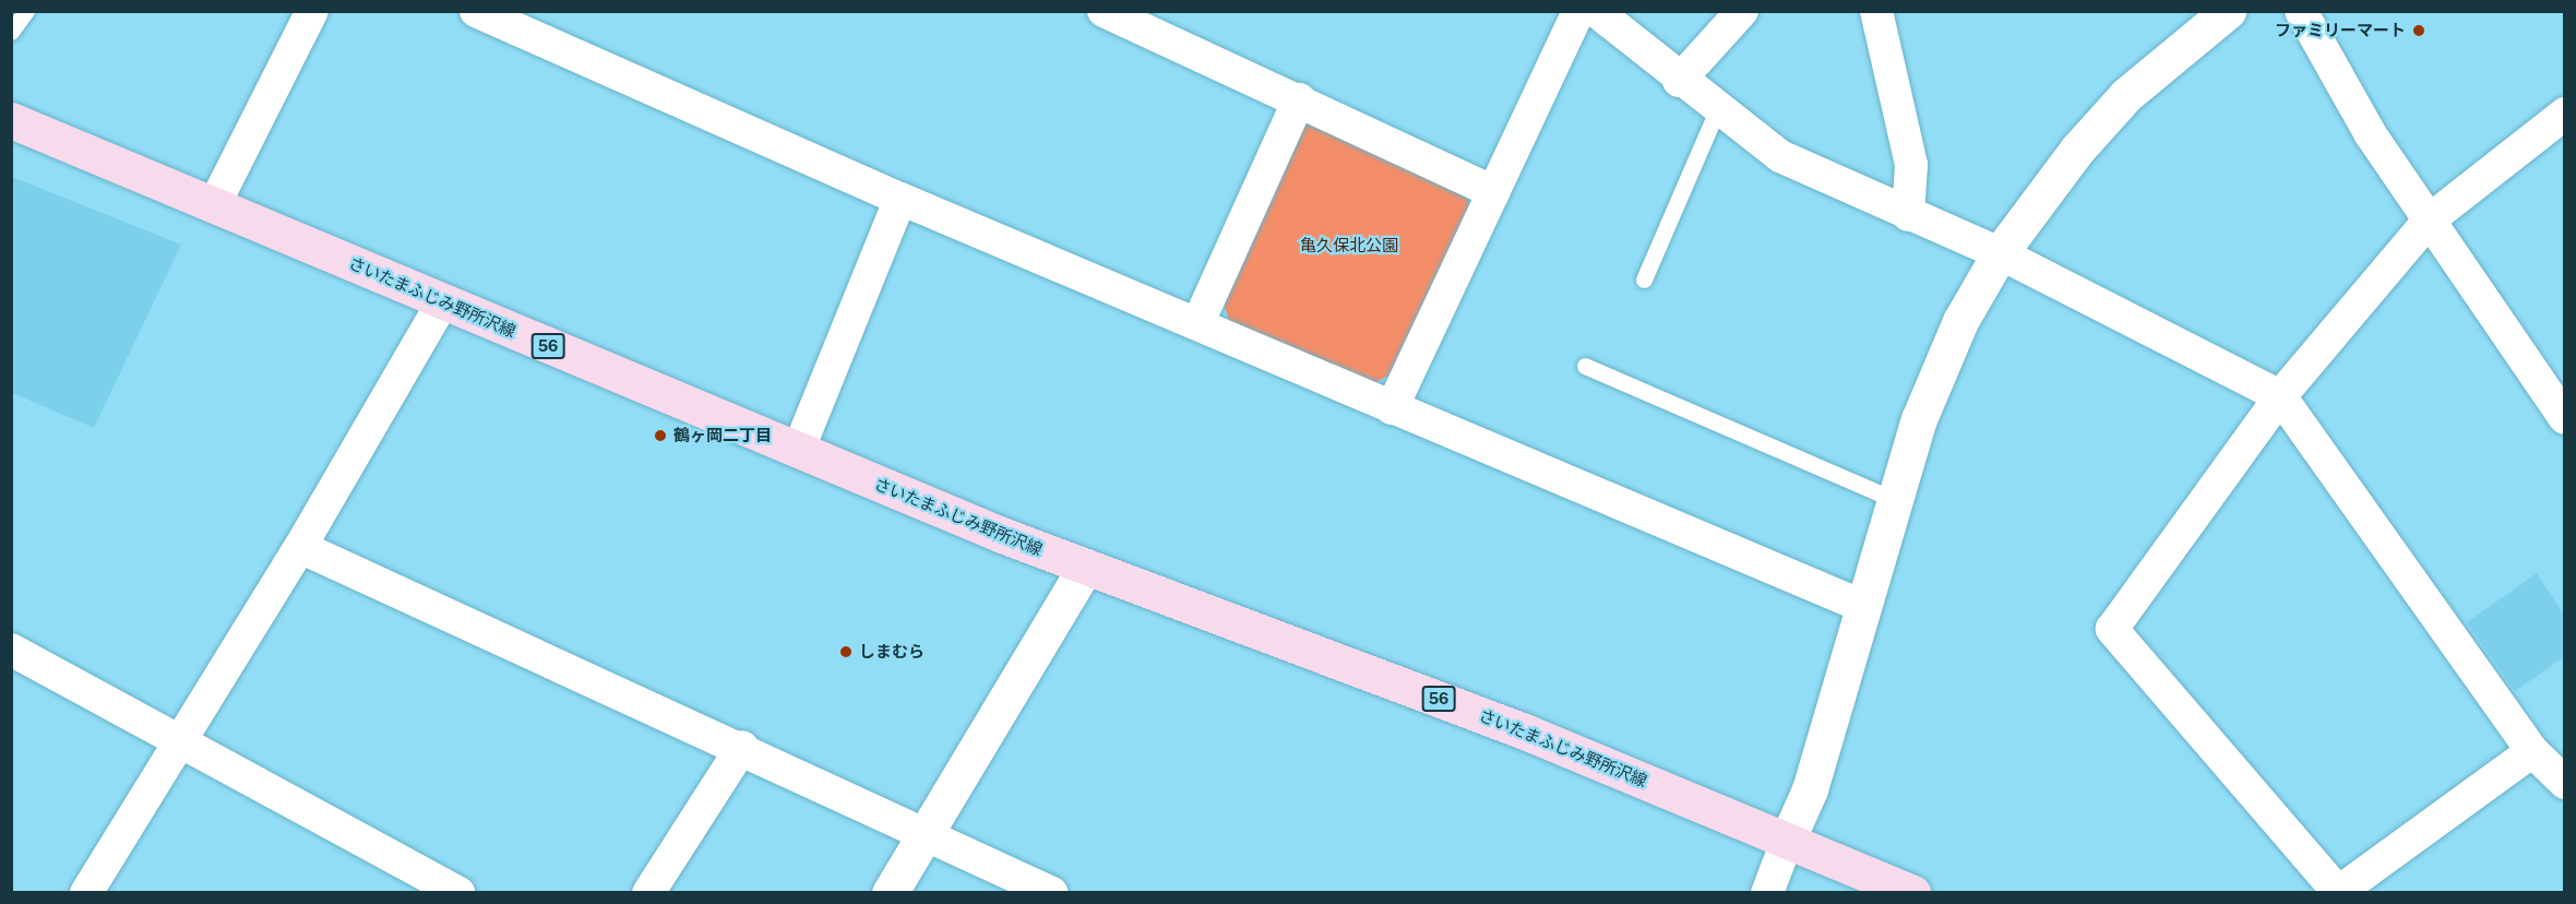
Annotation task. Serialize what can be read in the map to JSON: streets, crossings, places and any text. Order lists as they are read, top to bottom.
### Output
{
  "streets": {
    "main road": ["さいたまふじみ野所沢線", "56"]
  },
  "parks": ["亀久保北公園"],
  "places": ["ファミリーマート", "鶴ヶ岡二丁目", "しまむら"]
}
